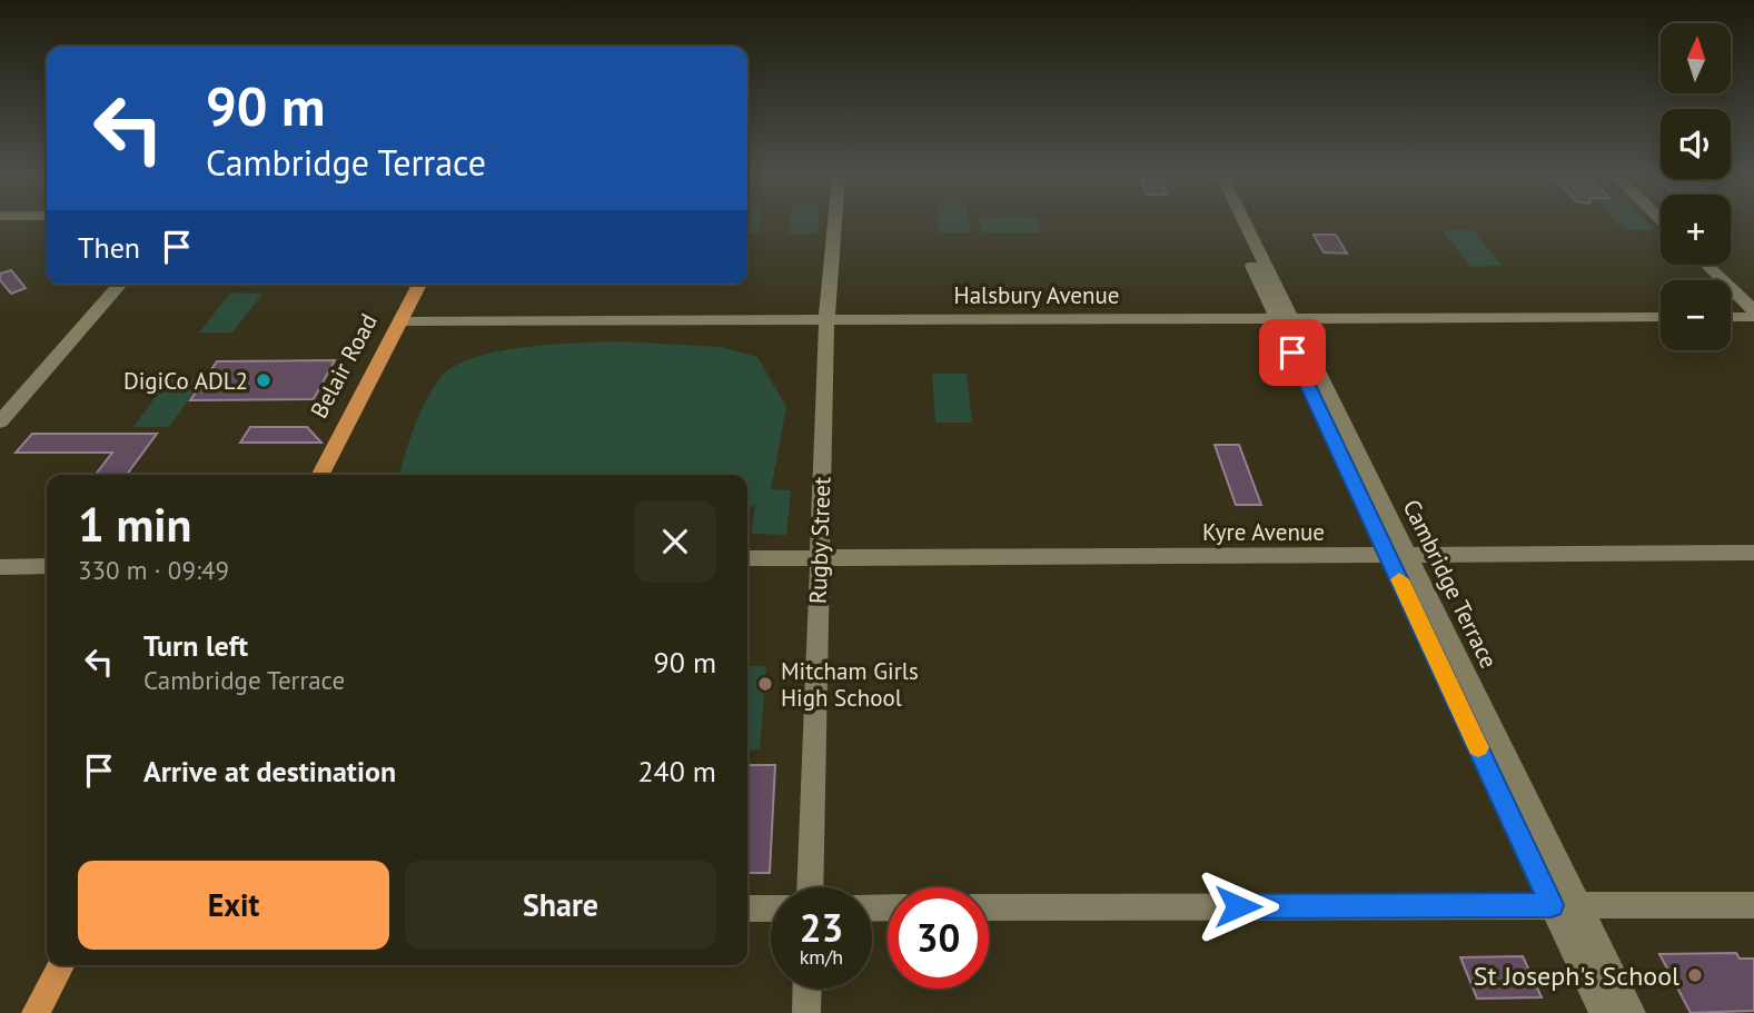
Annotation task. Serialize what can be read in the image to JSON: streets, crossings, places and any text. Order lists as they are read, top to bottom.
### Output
{
  "streets": {
    "main road": ["Belair Road"],
    "street": [
      "Halsbury Avenue",
      "Kyre Avenue",
      "Rugby Street",
      "Cambridge Terrace"
    ]
  },
  "crossings": [
    ["Halsbury Avenue", "Belair Road"],
    ["Halsbury Avenue", "Rugby Street"],
    ["Halsbury Avenue", "Cambridge Terrace"],
    ["Kyre Avenue", "Rugby Street"],
    ["Kyre Avenue", "Cambridge Terrace"]
  ],
  "places": ["DigiCo ADL2", "Mitcham Girls High School", "St Joseph's School"],
  "north": "top",
  "page": {
    "map_buttons": ["+", "−"],
    "turn": ["90 m", "Cambridge Terrace"],
    "then": "Then",
    "heading": ["1 min", "330 m · 09:49"],
    "list": [
      {
        "name": "Turn left",
        "note": "Cambridge Terrace",
        "value": "90 m"
      },
      {
        "name": "Arrive at destination",
        "value": "240 m"
      }
    ],
    "buttons": ["Exit", "Share"],
    "speed": "23 km/h",
    "limit": "30"
  }
}
